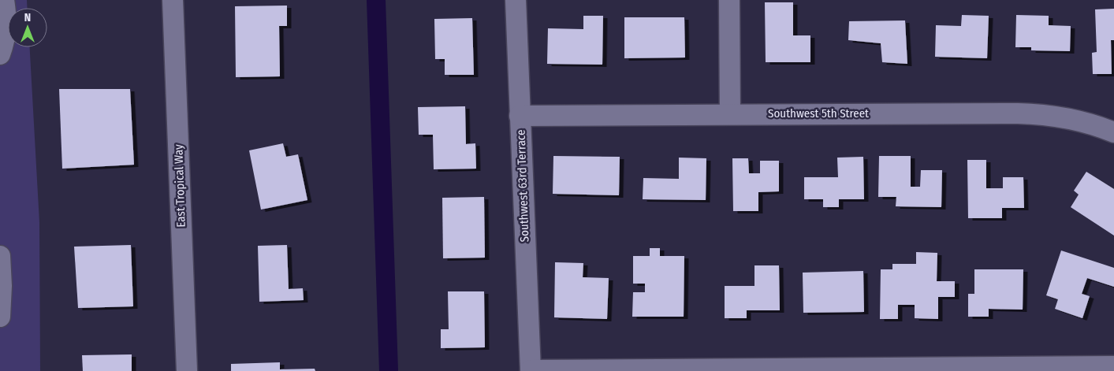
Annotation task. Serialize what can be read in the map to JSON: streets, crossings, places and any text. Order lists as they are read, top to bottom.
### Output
{
  "streets": {
    "street": ["Southwest 5th Street", "East Tropical Way", "Southwest 63rd Terrace"]
  },
  "crossings": [
    ["Southwest 5th Street", "Southwest 63rd Terrace"]
  ],
  "north": "top"
}
